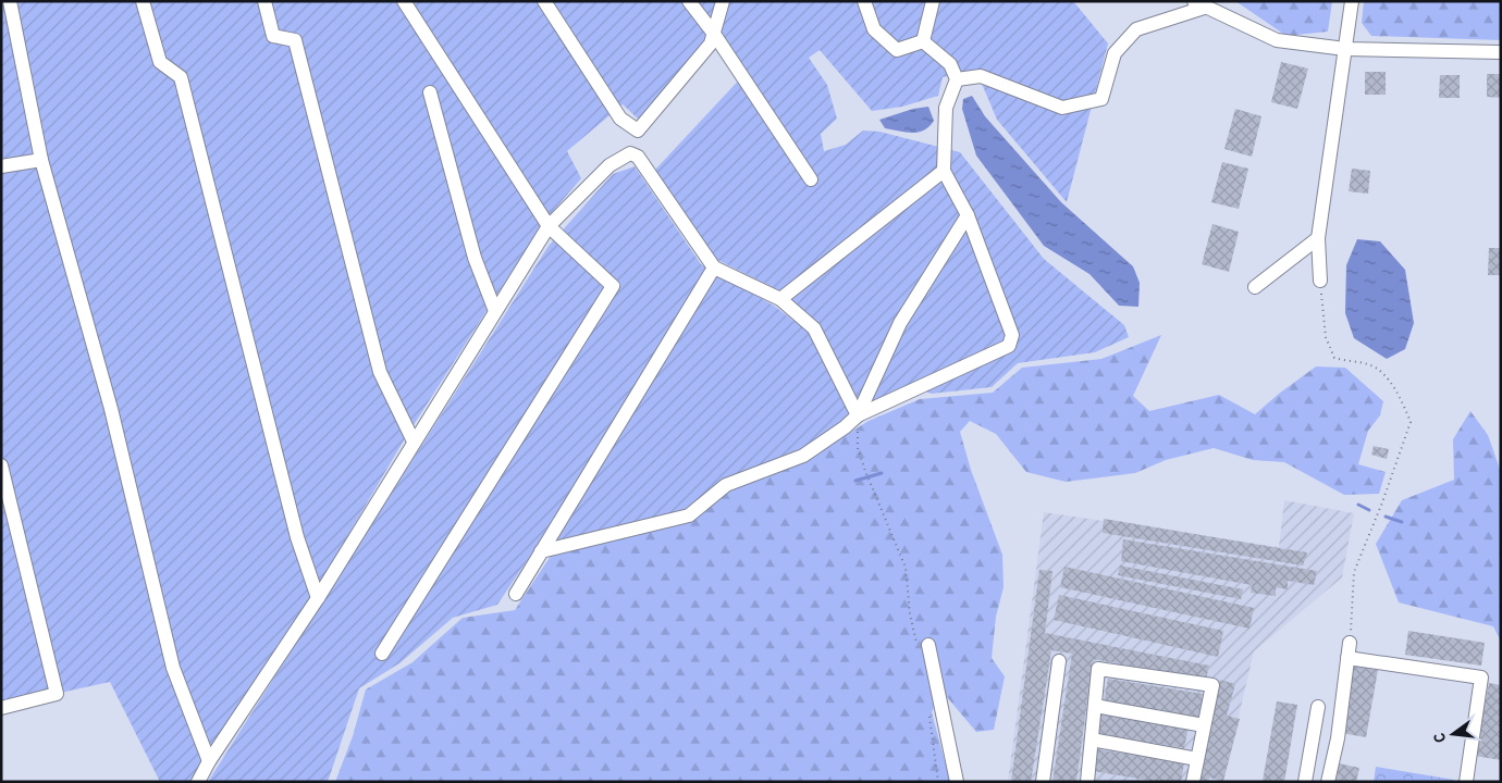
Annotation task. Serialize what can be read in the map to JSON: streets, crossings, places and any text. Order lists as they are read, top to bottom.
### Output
{
  "north": "left"
}
